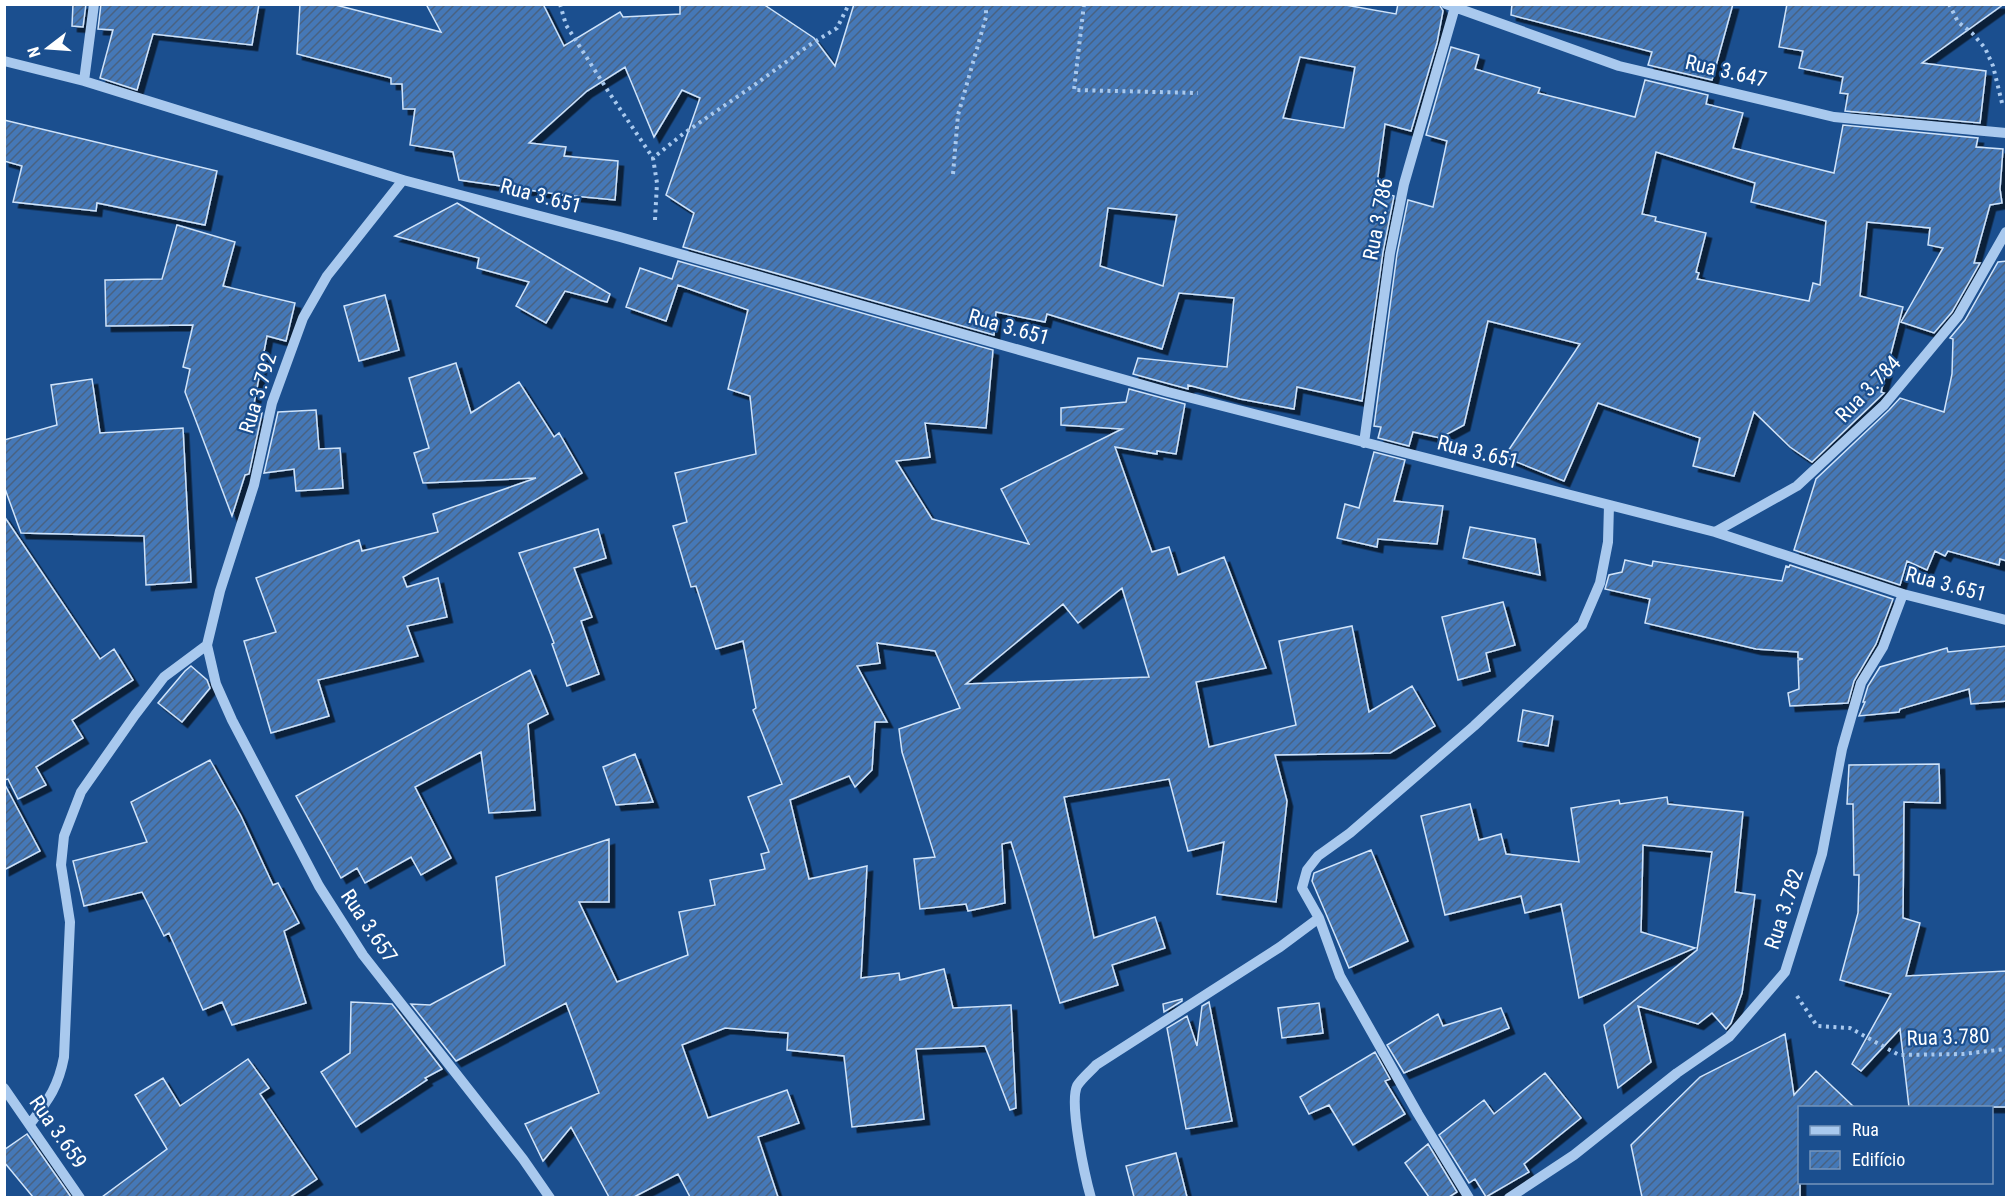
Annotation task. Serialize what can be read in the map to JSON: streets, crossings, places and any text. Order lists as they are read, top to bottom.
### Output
{
  "streets": {
    "street": [
      "Rua 3.647",
      "Rua 3.651",
      "Rua 3.786",
      "Rua 3.784",
      "Rua 3.792",
      "Rua 3.782",
      "Rua 3.657",
      "Rua 3.659"
    ],
    "path": ["Rua 3.780"]
  },
  "crossings": [
    ["Rua 3.647", "Rua 3.786"],
    ["Rua 3.651", "Rua 3.786"],
    ["Rua 3.651", "Rua 3.784"],
    ["Rua 3.651", "Rua 3.792"],
    ["Rua 3.651", "Rua 3.782"],
    ["Rua 3.792", "Rua 3.657"],
    ["Rua 3.782", "Rua 3.780"]
  ],
  "legend": ["Rua", "Edifício"],
  "north": "left"
}
